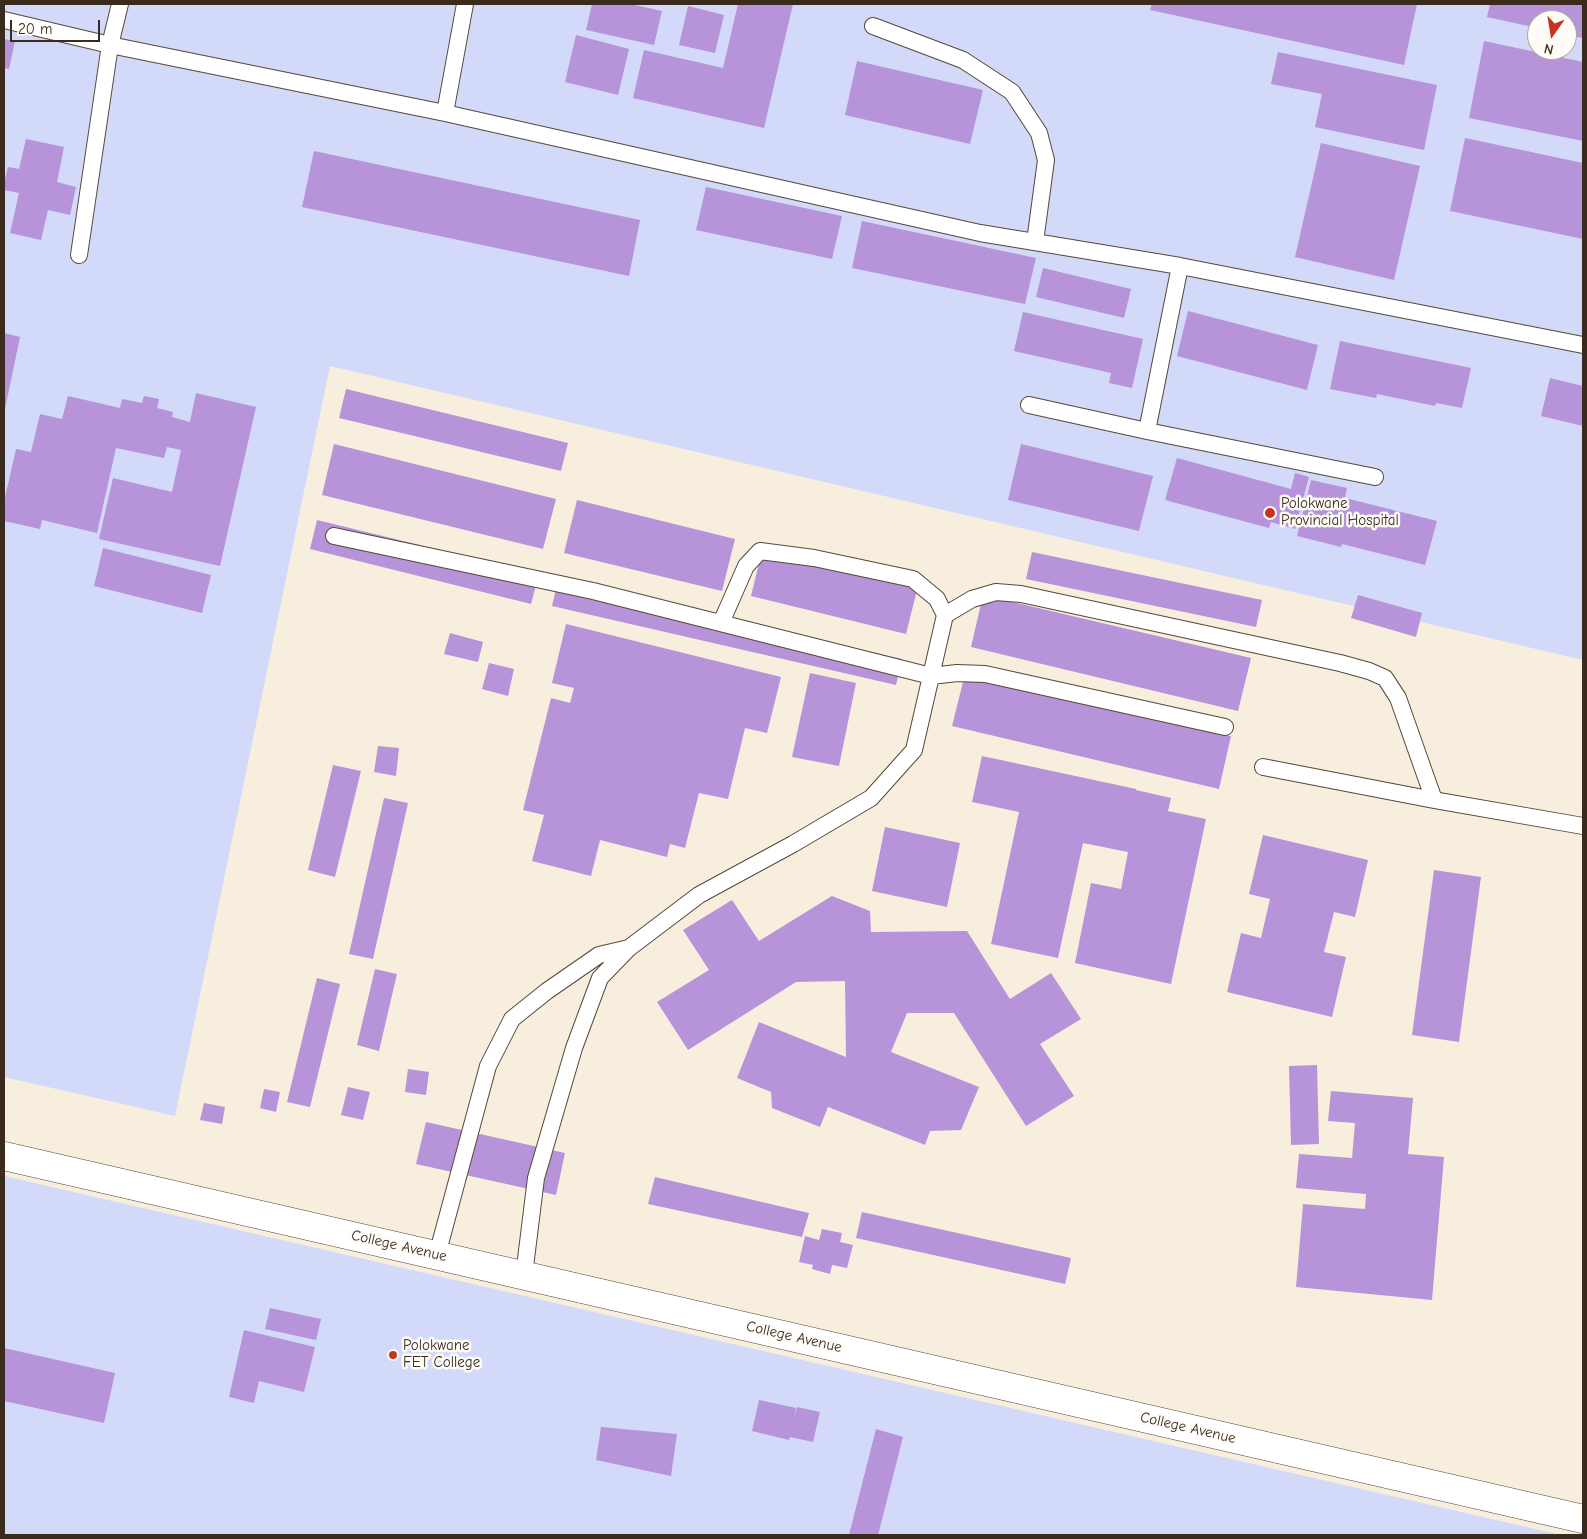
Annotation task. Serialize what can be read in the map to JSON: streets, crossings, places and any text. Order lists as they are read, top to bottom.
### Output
{
  "streets": {
    "street": ["College Avenue"]
  },
  "places": ["Polokwane Provincial Hospital", "Polokwane FET College"],
  "scale_bar": "20 m",
  "north": "bottom"
}
